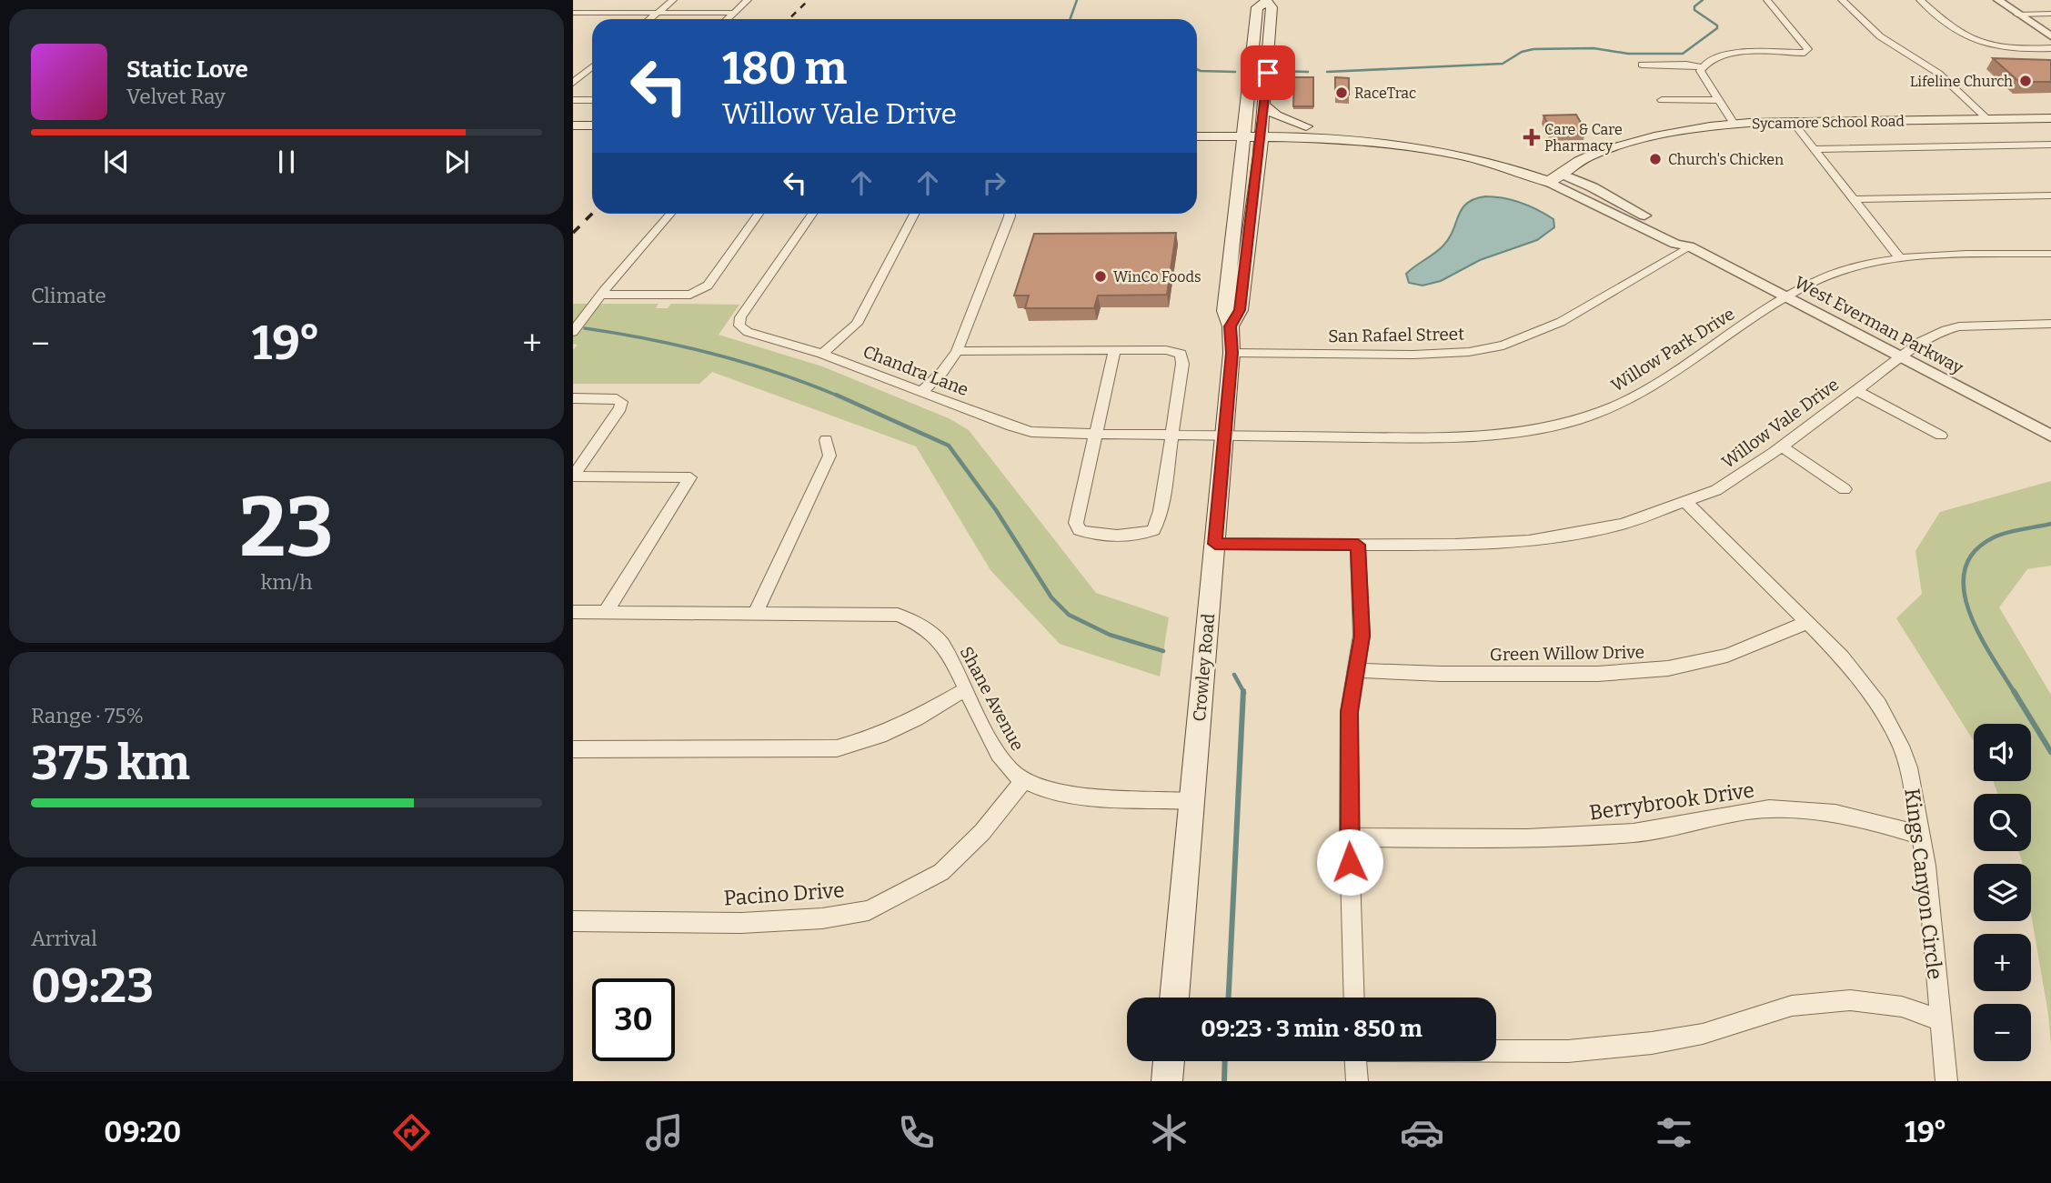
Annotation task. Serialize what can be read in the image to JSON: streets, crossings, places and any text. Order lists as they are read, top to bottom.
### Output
{
  "streets": {
    "main road": ["Sycamore School Road", "Crowley Road"],
    "street": [
      "West Everman Parkway",
      "San Rafael Street",
      "Willow Park Drive",
      "Chandra Lane",
      "Willow Vale Drive",
      "Green Willow Drive",
      "Shane Avenue",
      "Berrybrook Drive",
      "Kings Canyon Circle",
      "Pacino Drive"
    ]
  },
  "crossings": [
    ["Sycamore School Road", "West Everman Parkway"],
    ["West Everman Parkway", "San Rafael Street"],
    ["West Everman Parkway", "Willow Park Drive"],
    ["West Everman Parkway", "Willow Vale Drive"],
    ["San Rafael Street", "Crowley Road"],
    ["Willow Park Drive", "Chandra Lane"],
    ["Willow Park Drive", "Crowley Road"],
    ["Chandra Lane", "Crowley Road"],
    ["Willow Vale Drive", "Crowley Road"],
    ["Willow Vale Drive", "Kings Canyon Circle"],
    ["Green Willow Drive", "Kings Canyon Circle"],
    ["Crowley Road", "Shane Avenue"],
    ["Shane Avenue", "Pacino Drive"],
    ["Berrybrook Drive", "Kings Canyon Circle"]
  ],
  "places": {
    "other": [
      "Lifeline Church",
      "RaceTrac",
      "Church's Chicken",
      "WinCo Foods"
    ],
    "health": ["Care & Care Pharmacy"]
  },
  "page": {
    "turn": ["180 m", "Willow Vale Drive"],
    "song": ["Static Love", "Velvet Ray"],
    "tile": [
      "Climate",
      ["23", "km/h"],
      ["Range · 75%", "375 km"],
      ["Arrival", "09:23"]
    ],
    "heat": ["−", "19°", "+"],
    "map_buttons": ["+", "−"],
    "limit": "30",
    "trip": "09:23 · 3 min · 850 m",
    "tabs": ["09:20", "19°"]
  }
}
